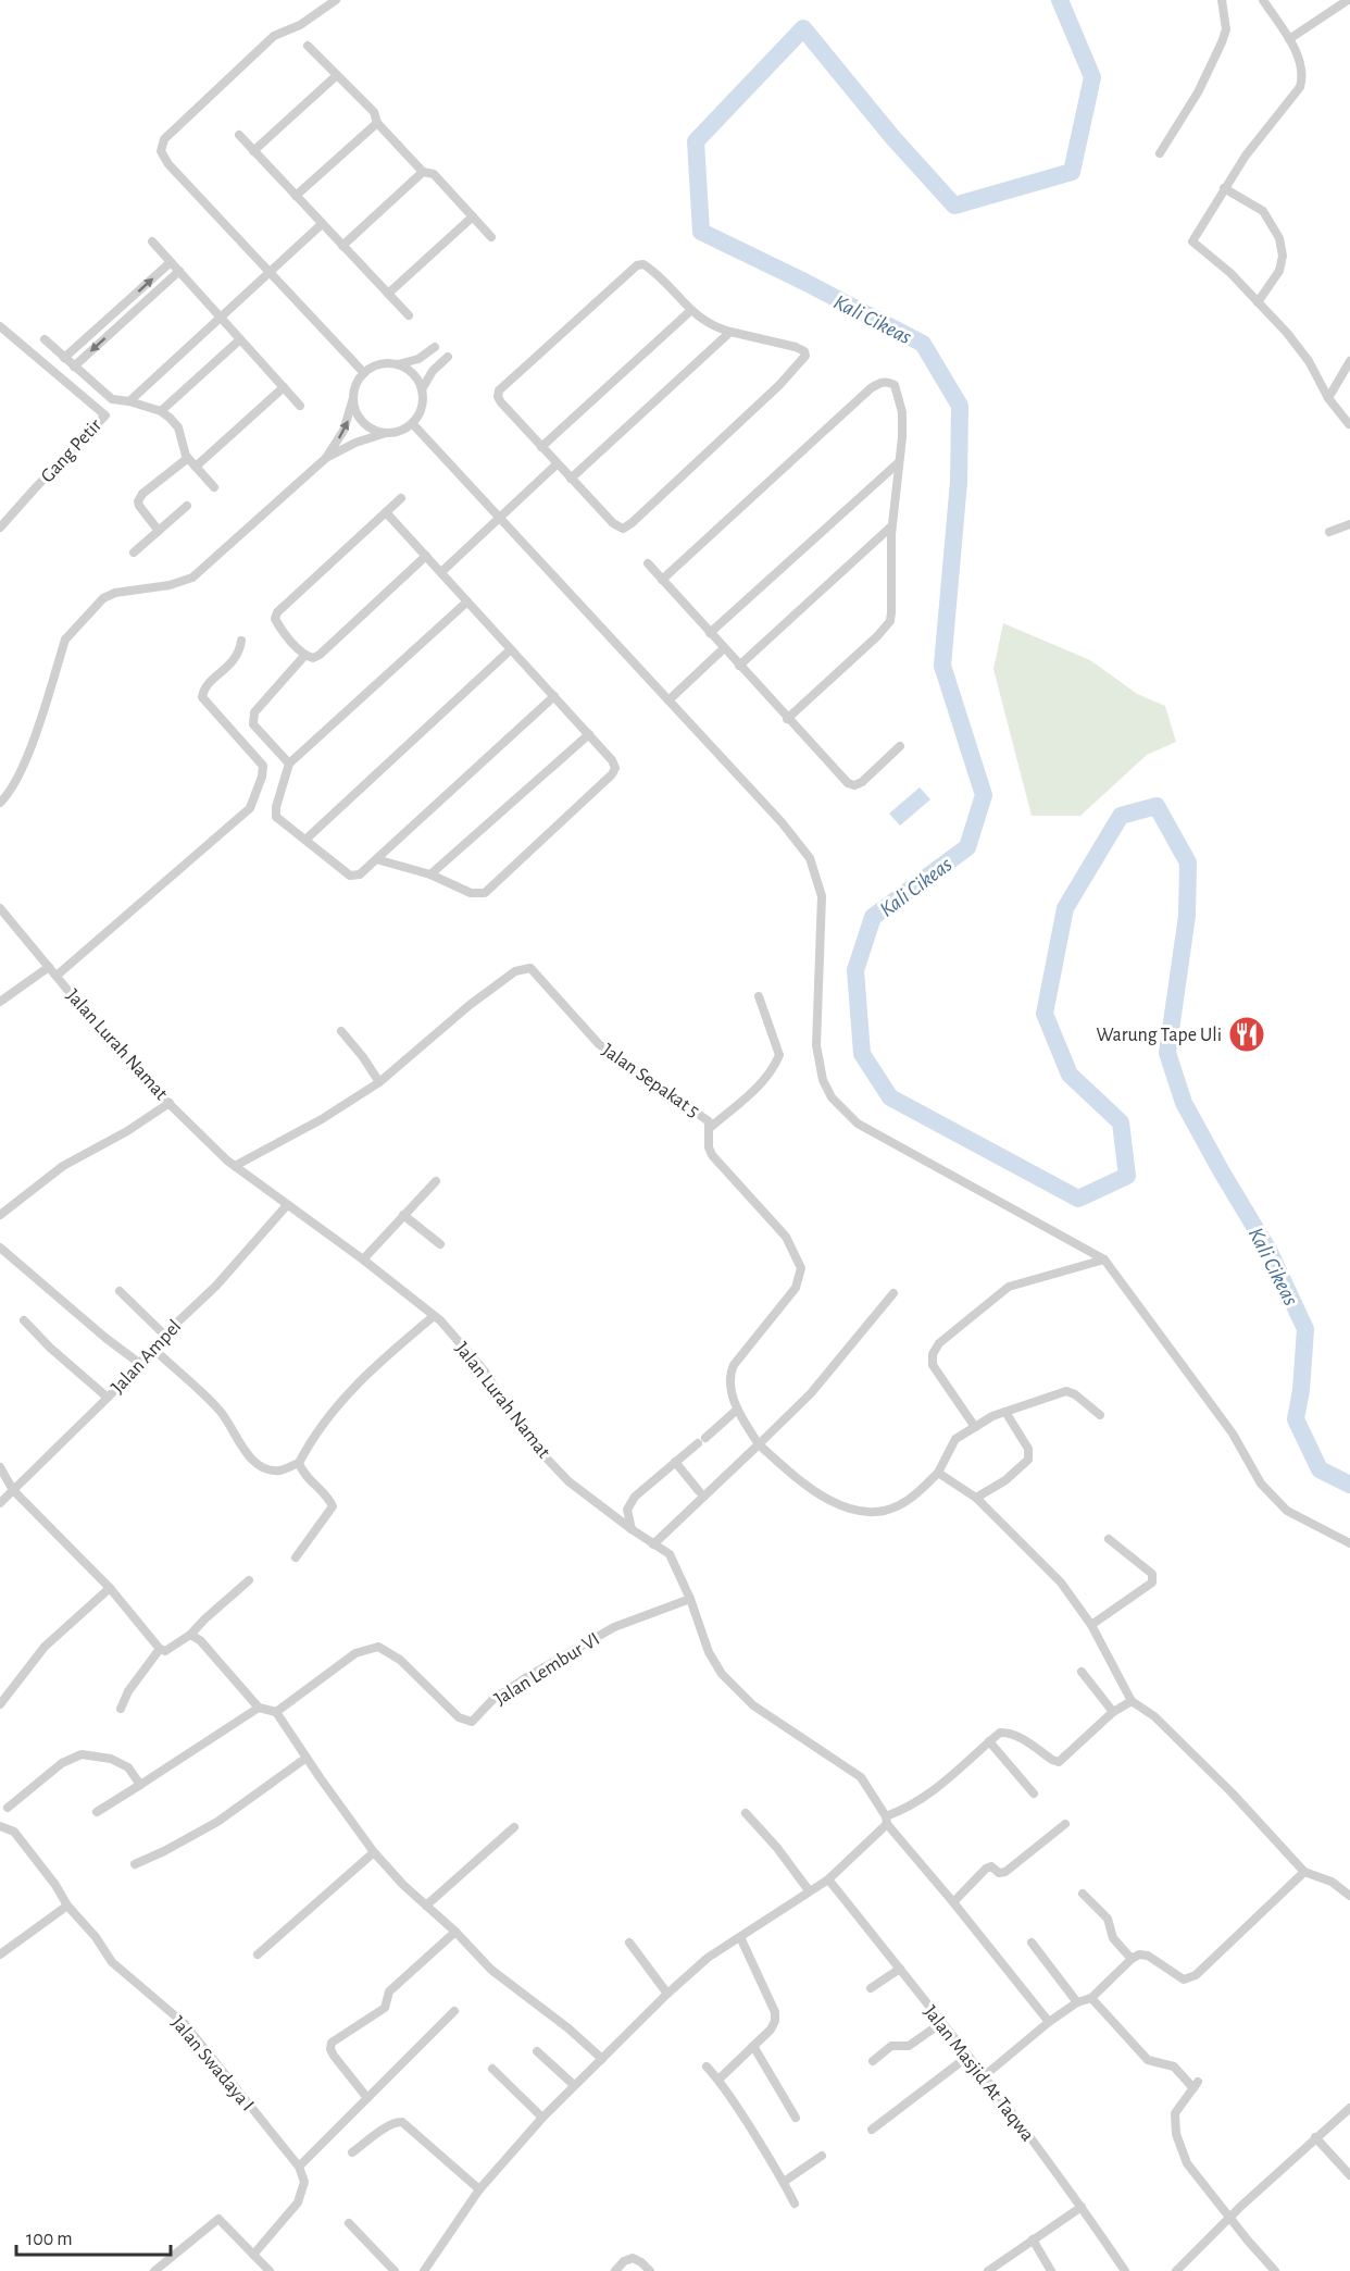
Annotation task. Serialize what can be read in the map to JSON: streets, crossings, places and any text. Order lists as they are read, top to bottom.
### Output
{
  "streets": {
    "street": [
      "Gang Petir",
      "Jalan Lurah Namat",
      "Jalan Sepakat 5",
      "Jalan Ampel",
      "Jalan Lembur VI",
      "Jalan Swadaya I",
      "Jalan Masjid At Taqwa"
    ]
  },
  "crossings": [
    ["Jalan Lurah Namat", "Jalan Sepakat 5"],
    ["Jalan Lurah Namat", "Jalan Ampel"],
    ["Jalan Lurah Namat", "Jalan Lembur VI"]
  ],
  "water": ["Kali Cikeas"],
  "places": {
    "restaurant": ["Warung Tape Uli"]
  },
  "scale_bar": "100 m"
}
